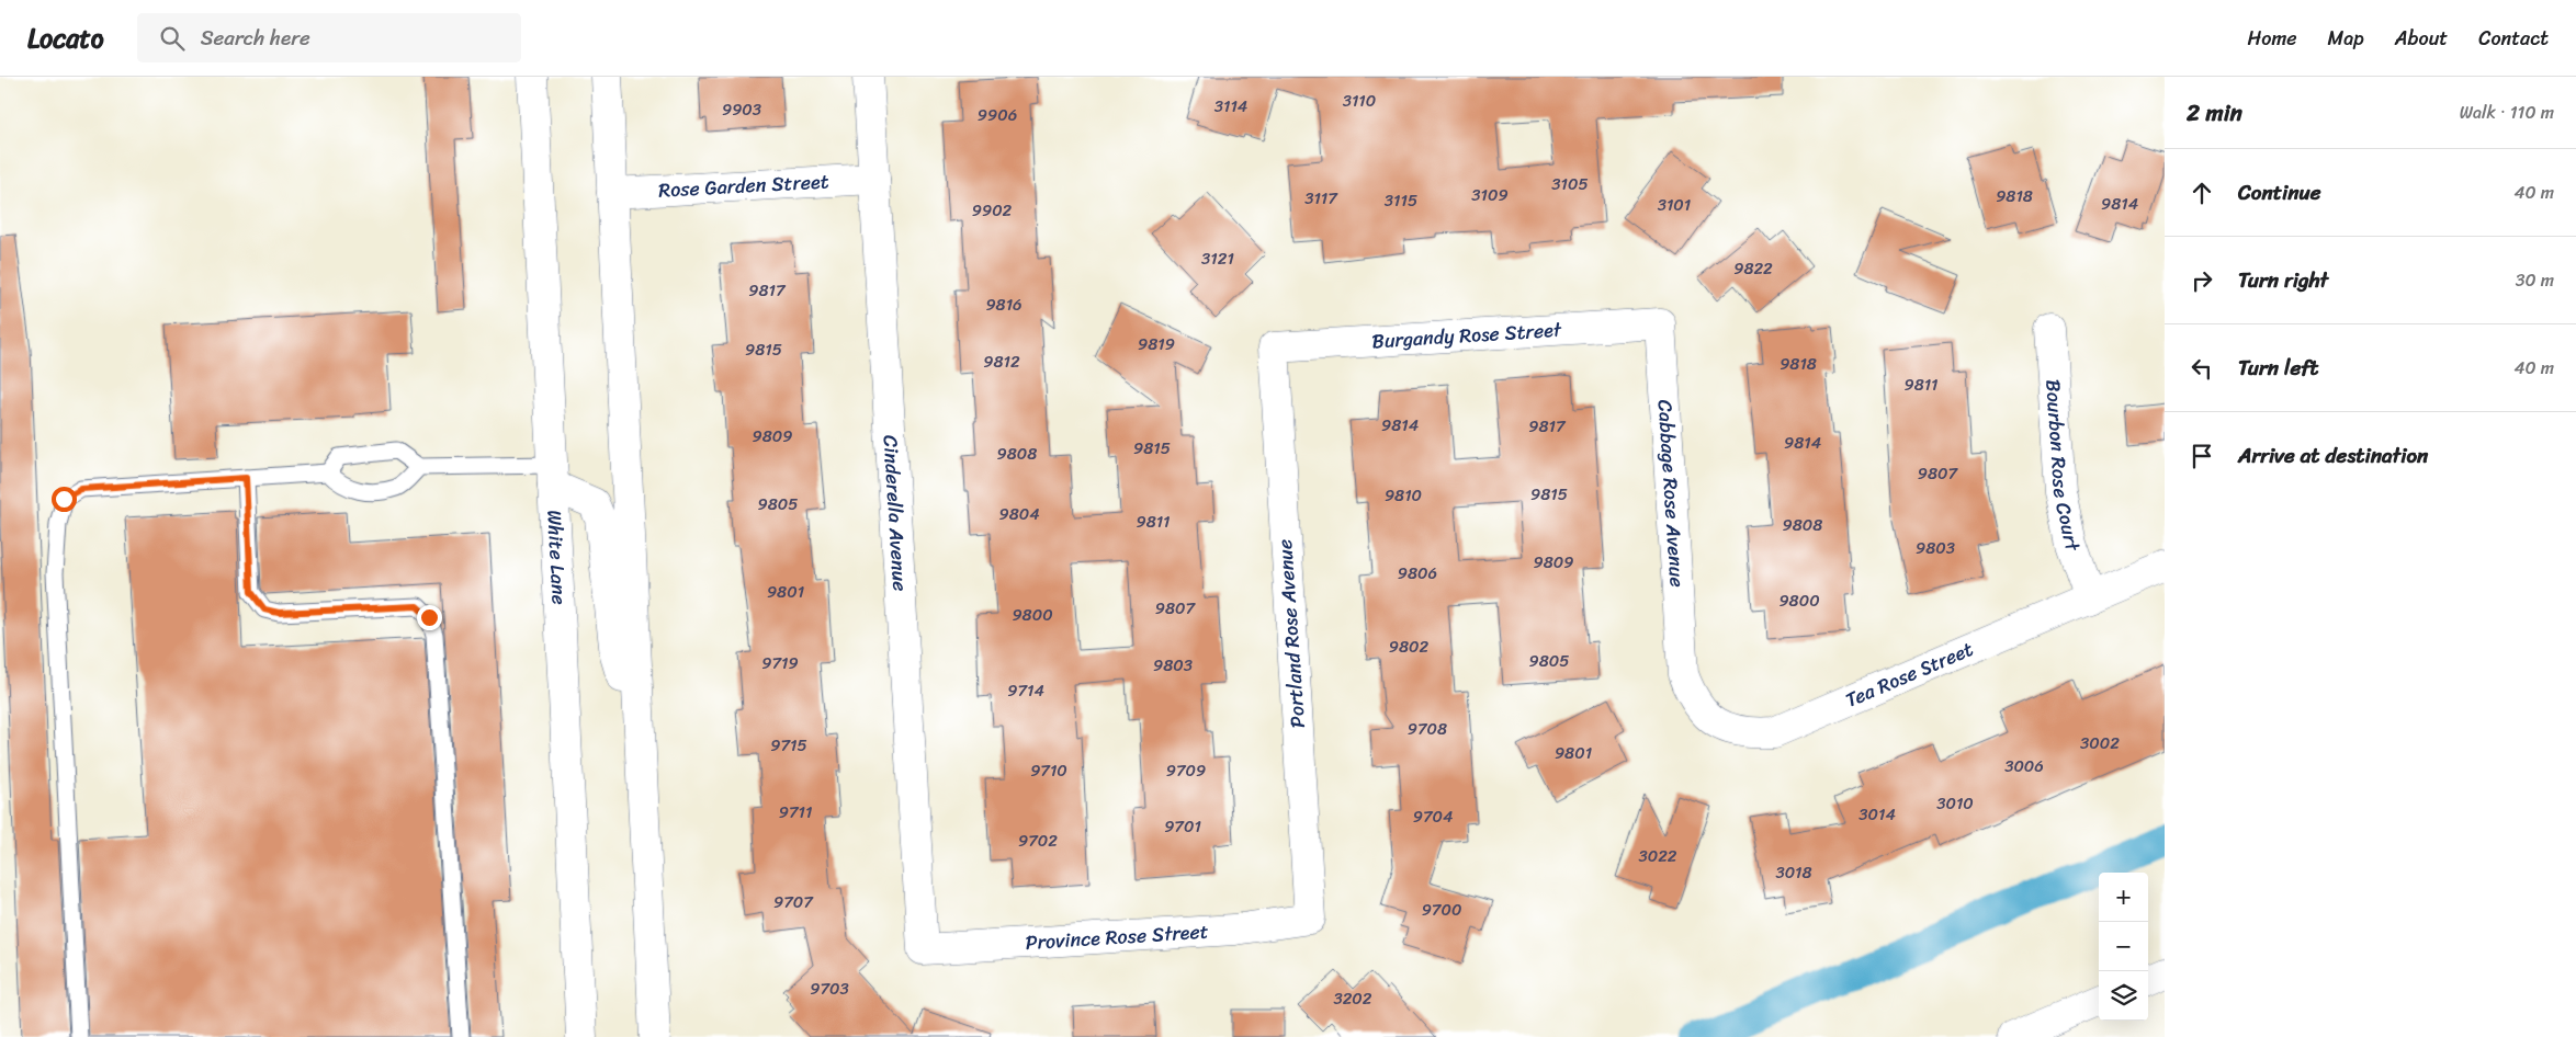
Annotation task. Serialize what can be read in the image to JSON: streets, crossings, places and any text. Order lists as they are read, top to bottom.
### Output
{
  "streets": {
    "street": [
      "Rose Garden Street",
      "Burgandy Rose Street",
      "Bourbon Rose Court",
      "Cabbage Rose Avenue",
      "Cinderella Avenue",
      "White Lane",
      "Portland Rose Avenue",
      "Tea Rose Street",
      "Province Rose Street"
    ]
  },
  "crossings": [
    ["Rose Garden Street", "Cinderella Avenue"],
    ["Burgandy Rose Street", "Cabbage Rose Avenue"],
    ["Burgandy Rose Street", "Portland Rose Avenue"],
    ["Bourbon Rose Court", "Tea Rose Street"],
    ["Cabbage Rose Avenue", "Tea Rose Street"],
    ["Cinderella Avenue", "Province Rose Street"],
    ["Portland Rose Avenue", "Province Rose Street"]
  ],
  "house_numbers": [
    "3110",
    "3114",
    "9903",
    "9906",
    "3105",
    "3109",
    "9818",
    "3117",
    "3115",
    "9814",
    "3101",
    "9902",
    "3121",
    "9822",
    "9817",
    "9816",
    "9819",
    "9815",
    "9812",
    "9818",
    "9811",
    "9814",
    "9817",
    "9809",
    "9814",
    "9815",
    "9808",
    "9807",
    "9815",
    "9810",
    "9805",
    "9804",
    "9811",
    "9808",
    "9803",
    "9809",
    "9806",
    "9801",
    "9800",
    "9807",
    "9800",
    "9802",
    "9805",
    "9719",
    "9803",
    "9714",
    "9708",
    "3002",
    "9715",
    "9801",
    "3006",
    "9710",
    "9709",
    "3010",
    "9711",
    "3014",
    "9704",
    "9701",
    "9702",
    "3022",
    "3018",
    "9707",
    "9700",
    "9703",
    "3202"
  ],
  "page": {
    "header": "Locato",
    "search": "Search here",
    "nav": [
      "Home",
      "Map",
      "About",
      "Contact"
    ],
    "heading": ["2 min", "Walk · 110 m"],
    "list": [
      ["Continue", "40 m"],
      ["Turn right", "30 m"],
      ["Turn left", "40 m"],
      "Arrive at destination"
    ],
    "map_buttons": ["+", "−"]
  }
}
